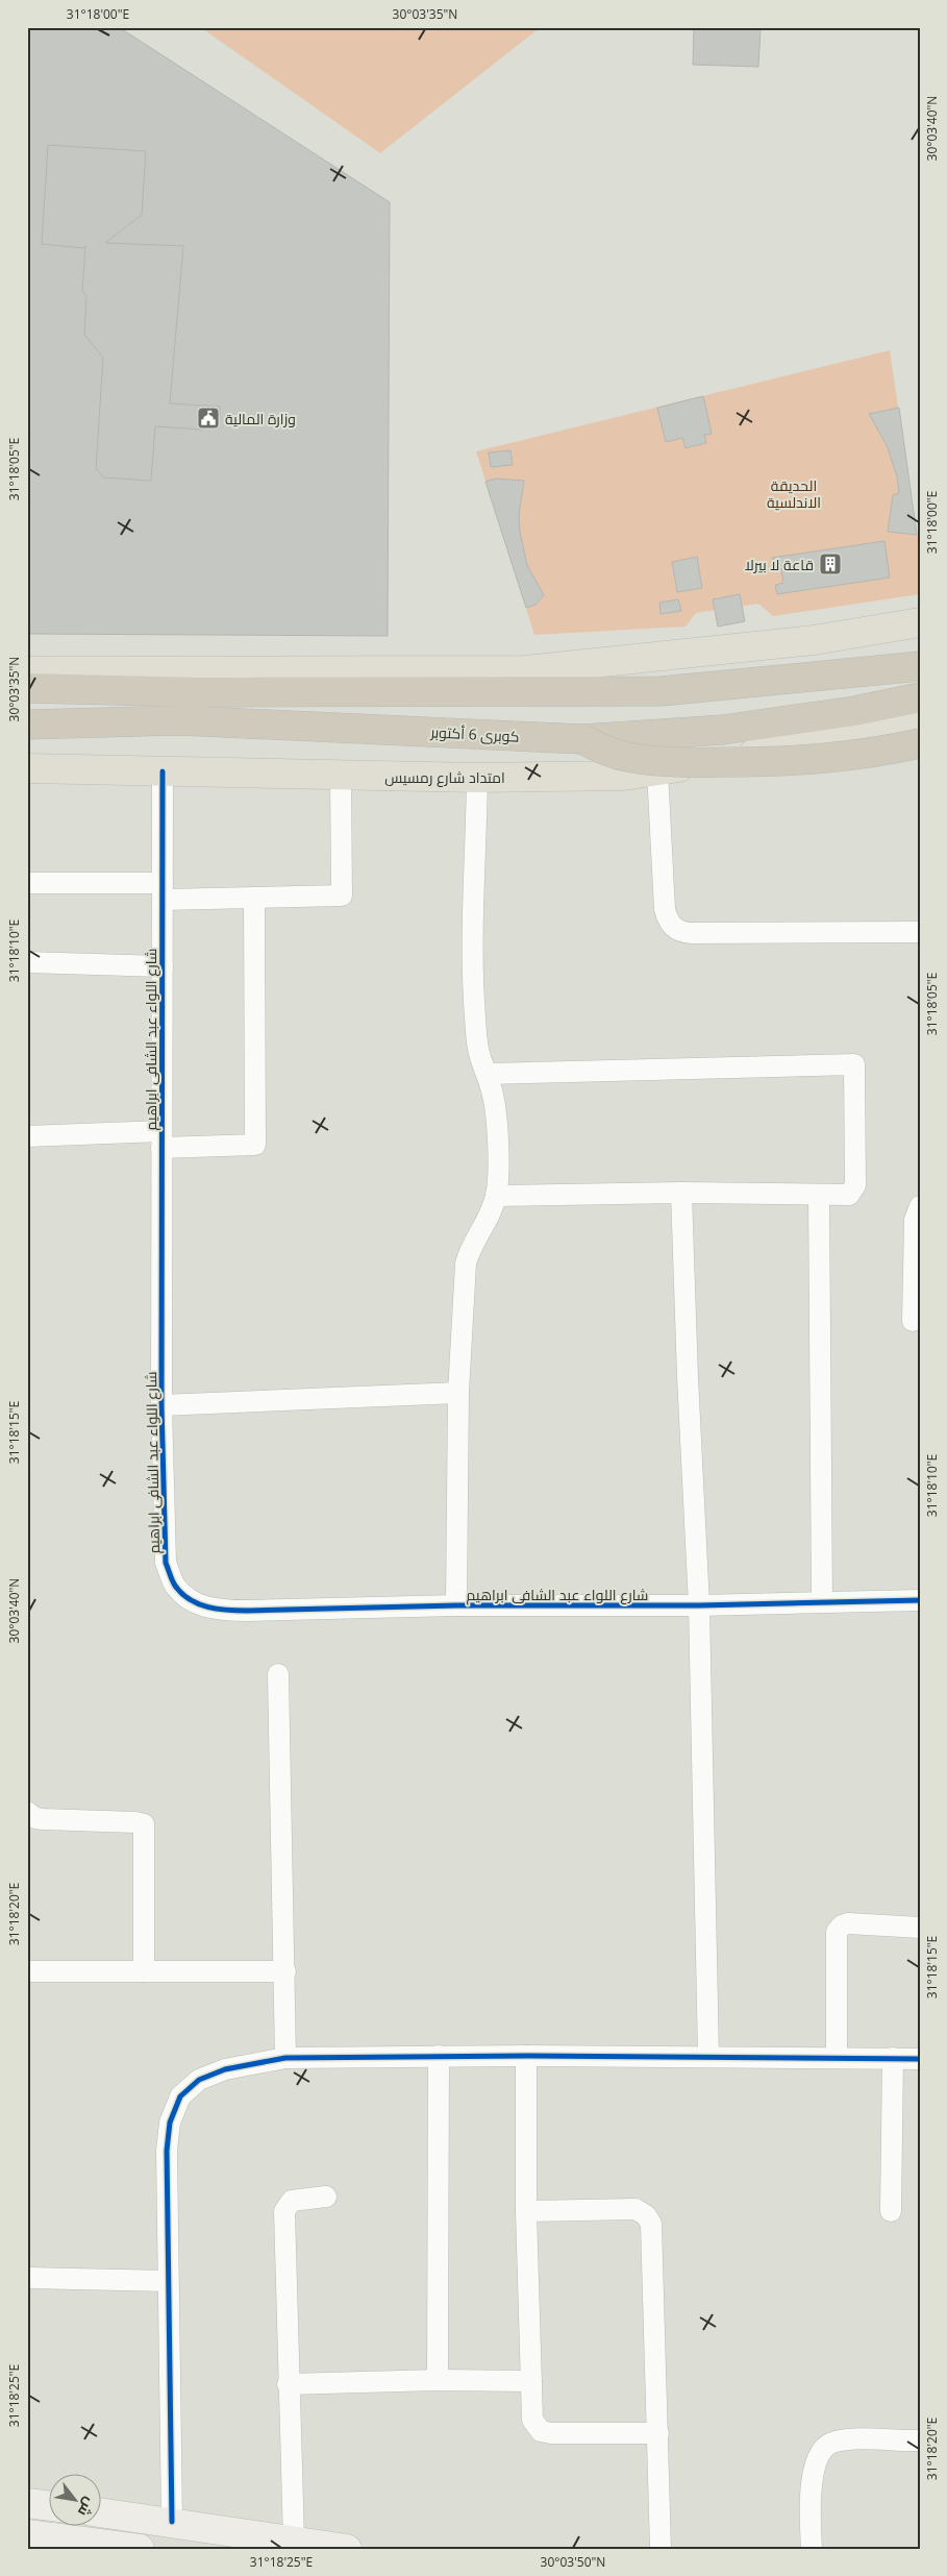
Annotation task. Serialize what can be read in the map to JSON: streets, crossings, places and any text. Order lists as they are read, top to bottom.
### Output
{
  "streets": {
    "highway": ["كوبرى 6 أكتوبر"],
    "main road": ["امتداد شارع رمسيس"],
    "street": ["شارع اللواء عبد الشافى ابراهيم"]
  },
  "crossings": [
    ["امتداد شارع رمسيس", "شارع اللواء عبد الشافى ابراهيم"]
  ],
  "parks": ["الحديقة الاندلسية"],
  "places": {
    "public building": ["وزارة المالية"],
    "building": ["قاعة لا بيرلا"]
  },
  "north": "bottom right",
  "coordinates": [
    "31°18'00\"E",
    "30°03'35\"N",
    "30°03'40\"N",
    "31°18'05\"E",
    "31°18'10\"E",
    "31°18'15\"E",
    "31°18'20\"E",
    "31°18'25\"E",
    "30°03'50\"N"
  ]
}
